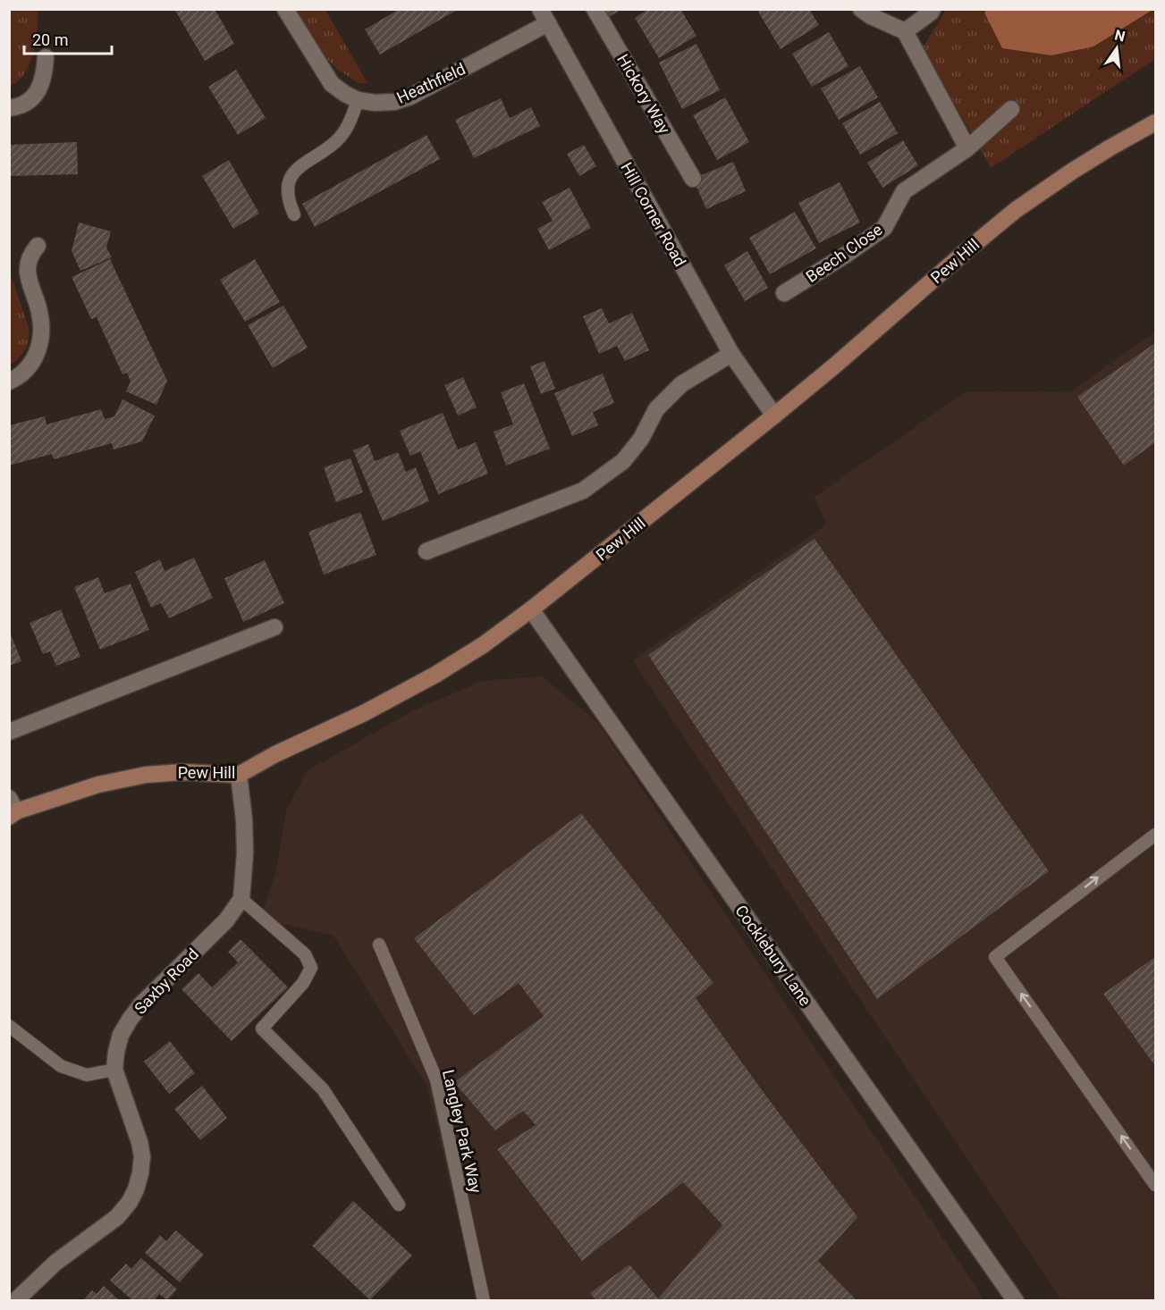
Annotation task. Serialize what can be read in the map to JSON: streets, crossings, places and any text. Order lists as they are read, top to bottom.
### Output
{
  "streets": {
    "main road": ["Pew Hill"],
    "street": [
      "Heathfield",
      "Hickory Way",
      "Hill Corner Road",
      "Beech Close",
      "Cocklebury Lane",
      "Saxby Road"
    ],
    "lane": ["Langley Park Way"]
  },
  "crossings": [
    ["Heathfield", "Hill Corner Road"],
    ["Hill Corner Road", "Pew Hill"],
    ["Pew Hill", "Cocklebury Lane"]
  ],
  "scale_bar": "20 m",
  "north": "top"
}
